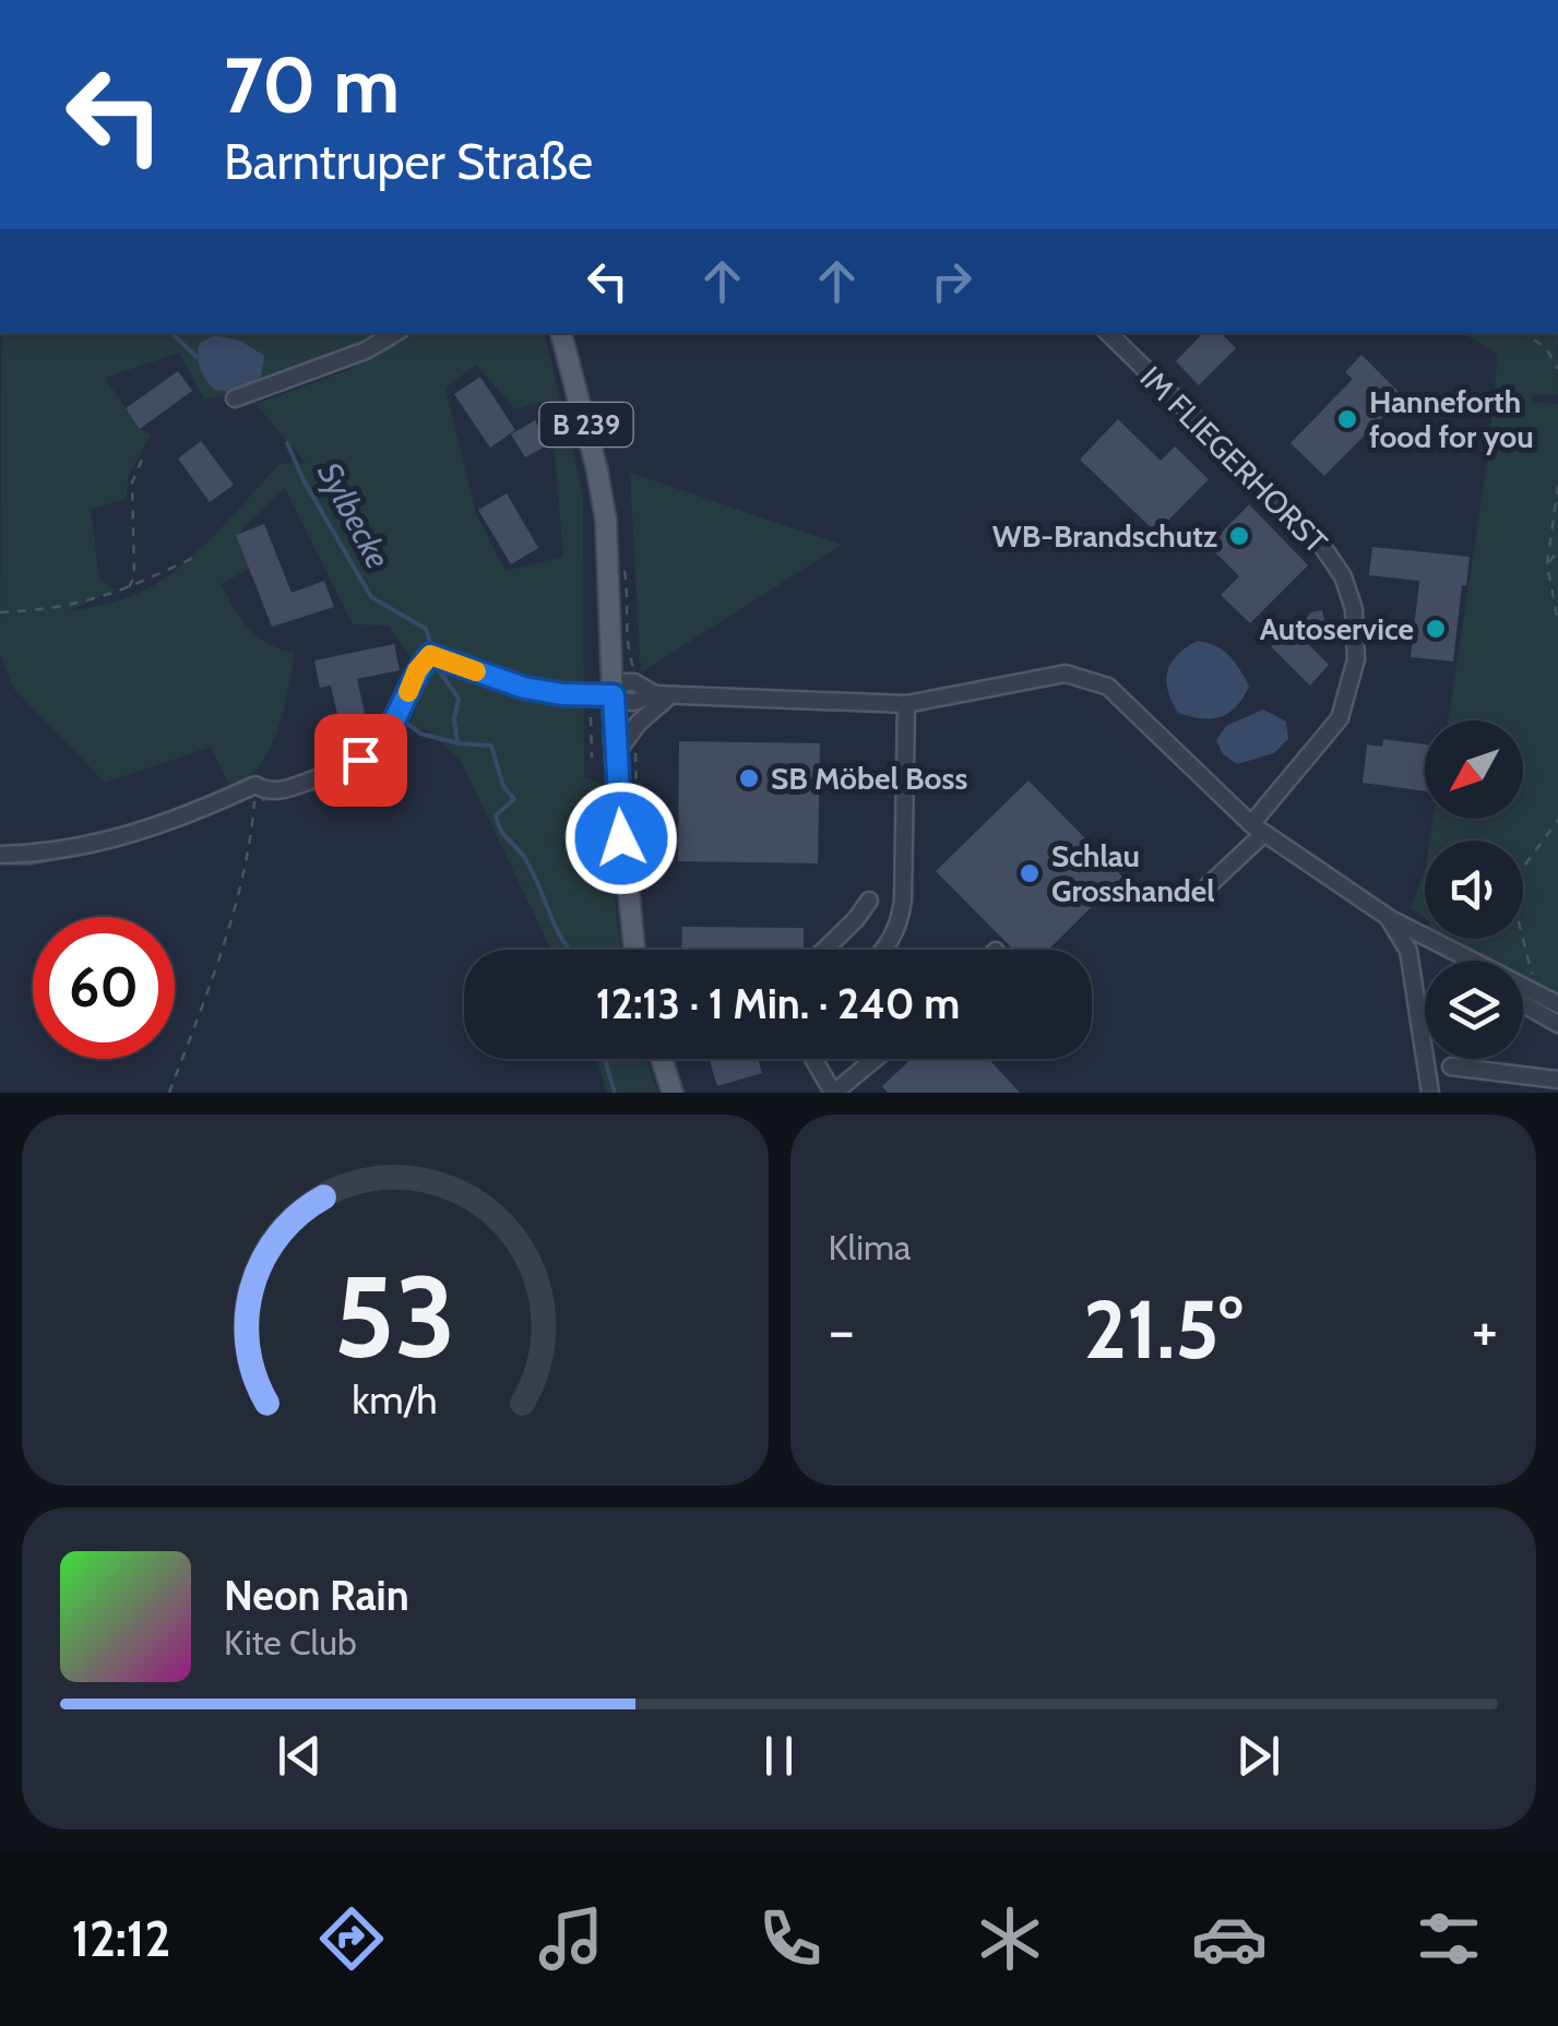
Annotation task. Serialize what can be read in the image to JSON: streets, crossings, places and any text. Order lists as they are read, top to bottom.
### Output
{
  "streets": {
    "main road": ["B 239"],
    "street": ["IM FLIEGERHORST"]
  },
  "water": ["Sylbecke"],
  "places": [
    "Hanneforth food for you",
    "WB-Brandschutz",
    "Autoservice",
    "SB Möbel Boss",
    "Schlau Grosshandel"
  ],
  "north": "bottom left",
  "page": {
    "turn": ["70 m", "Barntruper Straße"],
    "limit": "60",
    "trip": "12:13 · 1 Min. · 240 m",
    "tile": "Klima",
    "heat": ["−", "21.5°", "+"],
    "song": ["Neon Rain", "Kite Club"],
    "tabs": "12:12",
    "gauge": ["53", "km/h"]
  }
}
